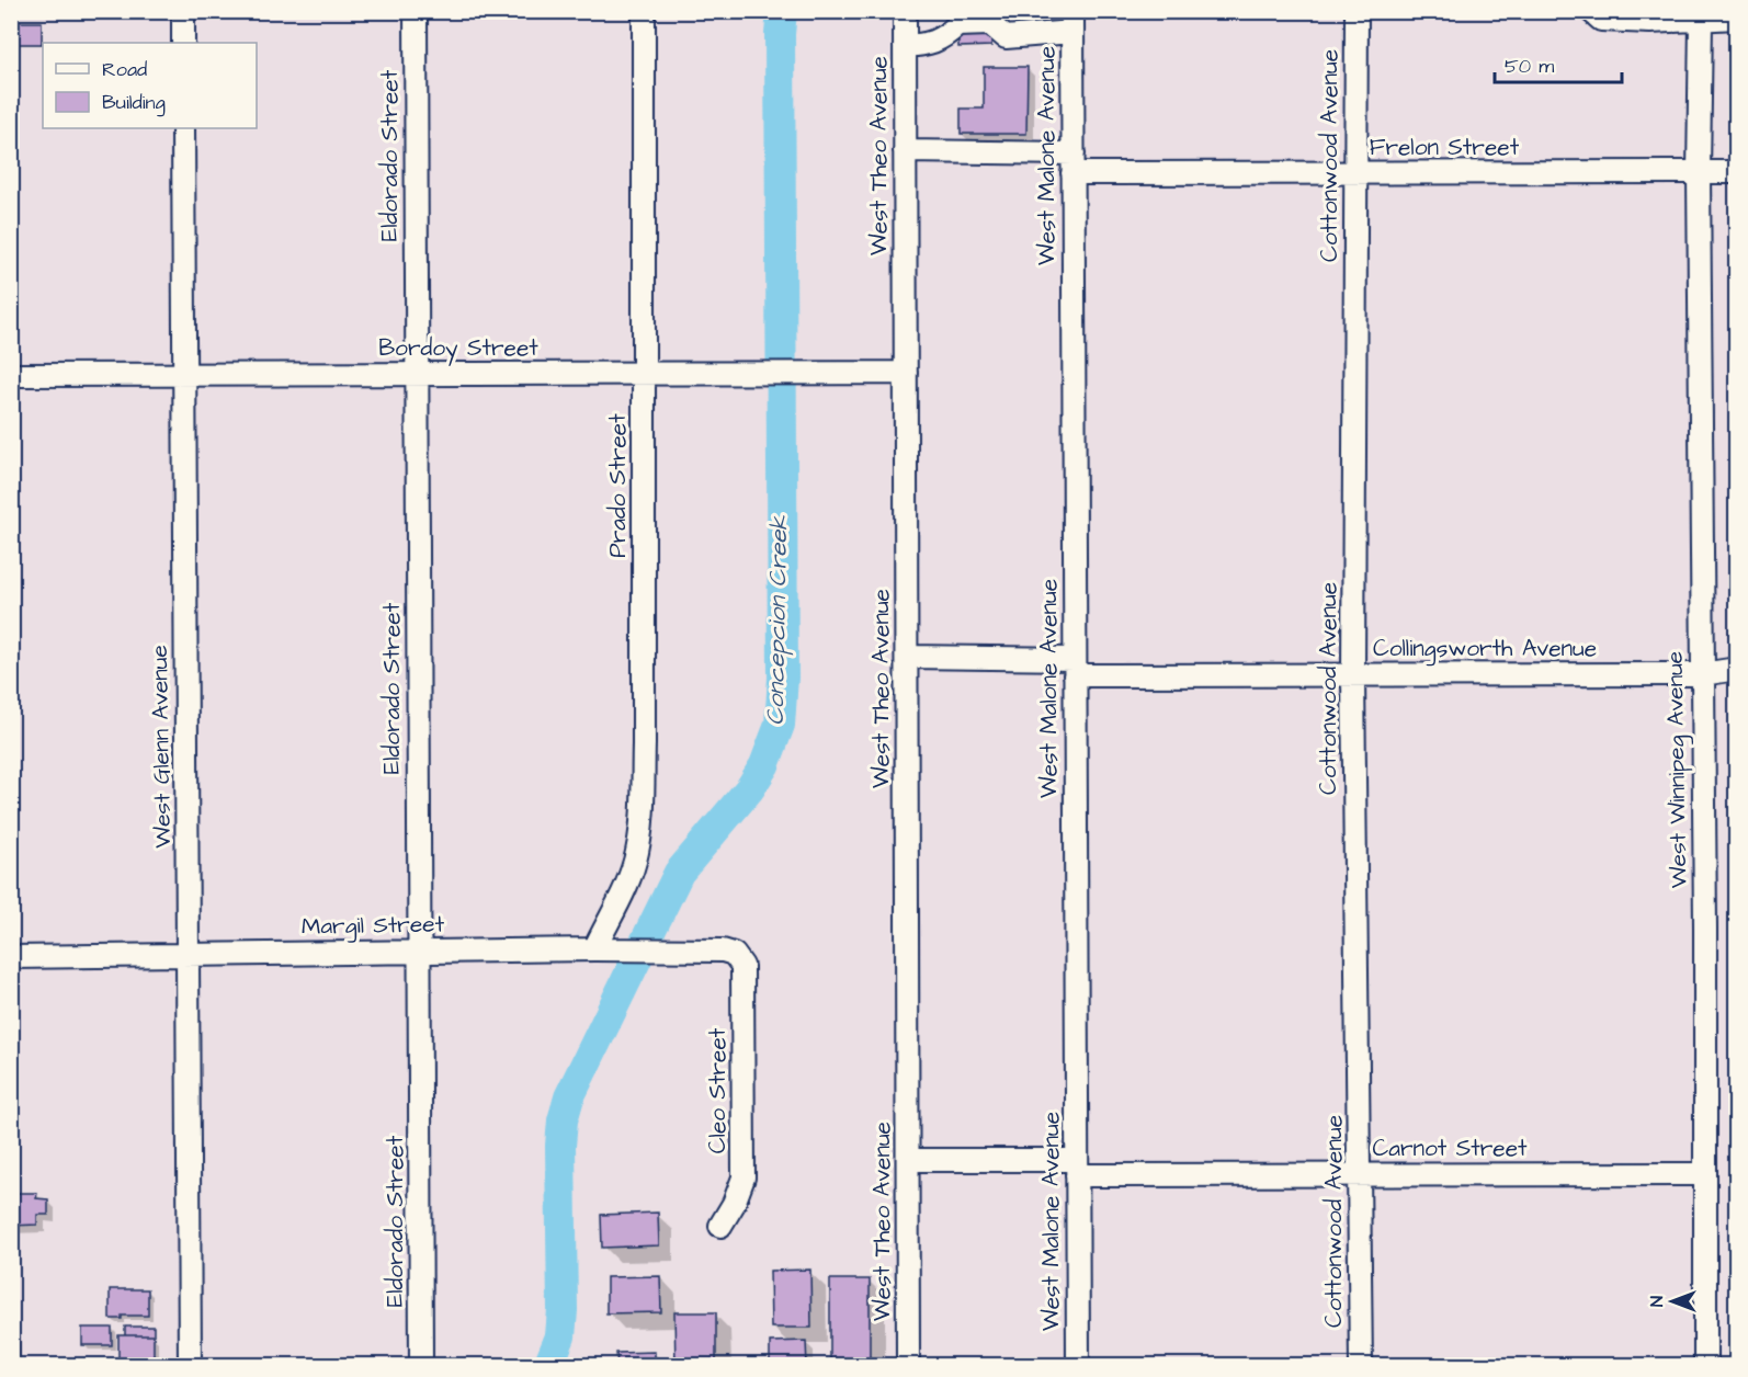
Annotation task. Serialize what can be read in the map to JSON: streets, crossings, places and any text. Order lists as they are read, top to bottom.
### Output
{
  "streets": {
    "street": [
      "Frelon Street",
      "Eldorado Street",
      "West Theo Avenue",
      "West Malone Avenue",
      "Cottonwood Avenue",
      "Bordoy Street",
      "Prado Street",
      "Collingsworth Avenue",
      "West Glenn Avenue",
      "West Winnipeg Avenue",
      "Margil Street",
      "Cleo Street",
      "Carnot Street"
    ]
  },
  "crossings": [
    ["Frelon Street", "West Theo Avenue"],
    ["Frelon Street", "West Malone Avenue"],
    ["Frelon Street", "Cottonwood Avenue"],
    ["Frelon Street", "West Winnipeg Avenue"],
    ["Eldorado Street", "Bordoy Street"],
    ["Eldorado Street", "Margil Street"],
    ["West Theo Avenue", "Bordoy Street"],
    ["West Theo Avenue", "Collingsworth Avenue"],
    ["West Theo Avenue", "Carnot Street"],
    ["West Malone Avenue", "Collingsworth Avenue"],
    ["West Malone Avenue", "Carnot Street"],
    ["Cottonwood Avenue", "Collingsworth Avenue"],
    ["Cottonwood Avenue", "Carnot Street"],
    ["Bordoy Street", "Prado Street"],
    ["Bordoy Street", "West Glenn Avenue"],
    ["Prado Street", "Margil Street"],
    ["Collingsworth Avenue", "West Winnipeg Avenue"],
    ["West Glenn Avenue", "Margil Street"],
    ["West Winnipeg Avenue", "Carnot Street"],
    ["Margil Street", "Cleo Street"]
  ],
  "water": ["Concepcion Creek"],
  "legend": ["Road", "Building"],
  "scale_bar": "50 m",
  "north": "left"
}
